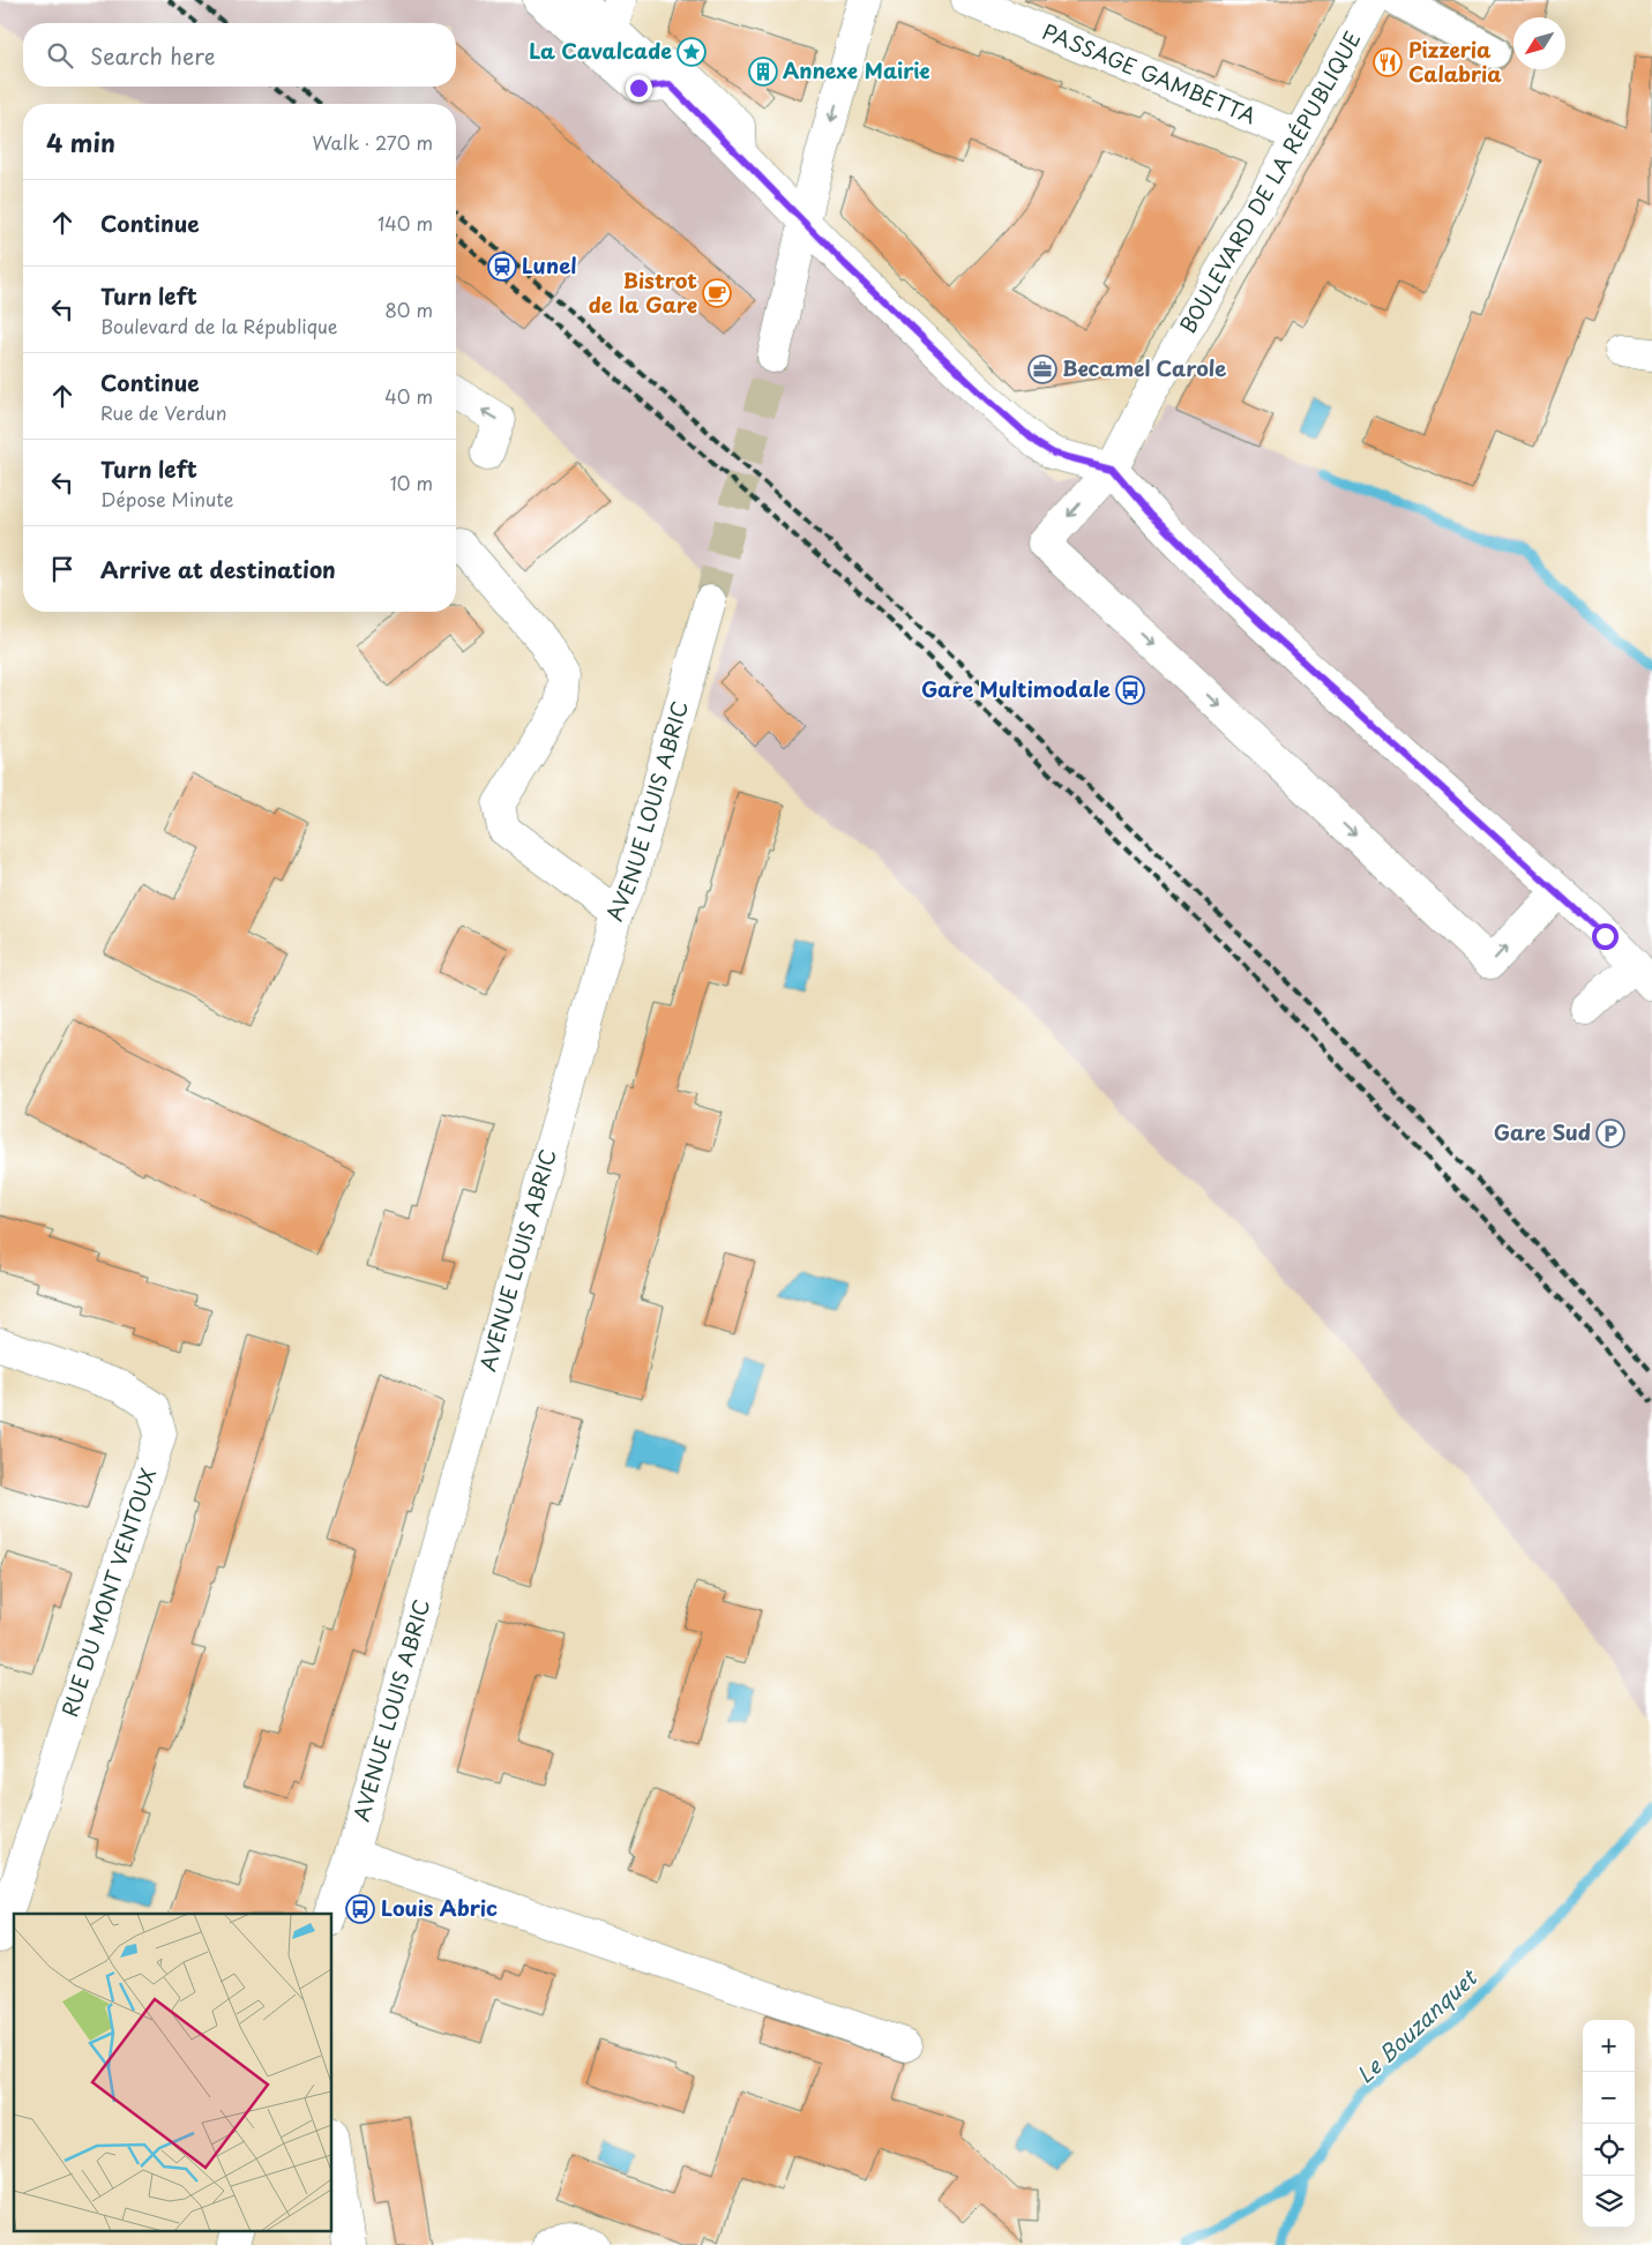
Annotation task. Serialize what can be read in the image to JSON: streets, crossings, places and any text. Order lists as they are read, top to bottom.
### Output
{
  "streets": {
    "street": [
      "PASSAGE GAMBETTA",
      "BOULEVARD DE LA RÉPUBLIQUE",
      "AVENUE LOUIS ABRIC",
      "RUE DU MONT VENTOUX"
    ]
  },
  "crossings": [
    ["PASSAGE GAMBETTA", "BOULEVARD DE LA RÉPUBLIQUE"]
  ],
  "water": ["Le Bouzanquet"],
  "places": {
    "place": ["La Cavalcade"],
    "restaurant": ["Pizzeria Calabria"],
    "building": ["Annexe Mairie"],
    "station": ["Lunel"],
    "cafe": ["Bistrot de la Gare"],
    "office": ["Becamel Carole"],
    "bus stop": ["Gare Multimodale", "Louis Abric"],
    "parking": ["Gare Sud"]
  },
  "north": "bottom left",
  "page": {
    "search": "Search here",
    "heading": ["4 min", "Walk · 270 m"],
    "list": [
      ["Continue", "140 m"],
      ["Turn left", "Boulevard de la République", "80 m"],
      ["Continue", "Rue de Verdun", "40 m"],
      ["Turn left", "Dépose Minute", "10 m"],
      "Arrive at destination"
    ],
    "map_buttons": ["+", "−"]
  }
}
